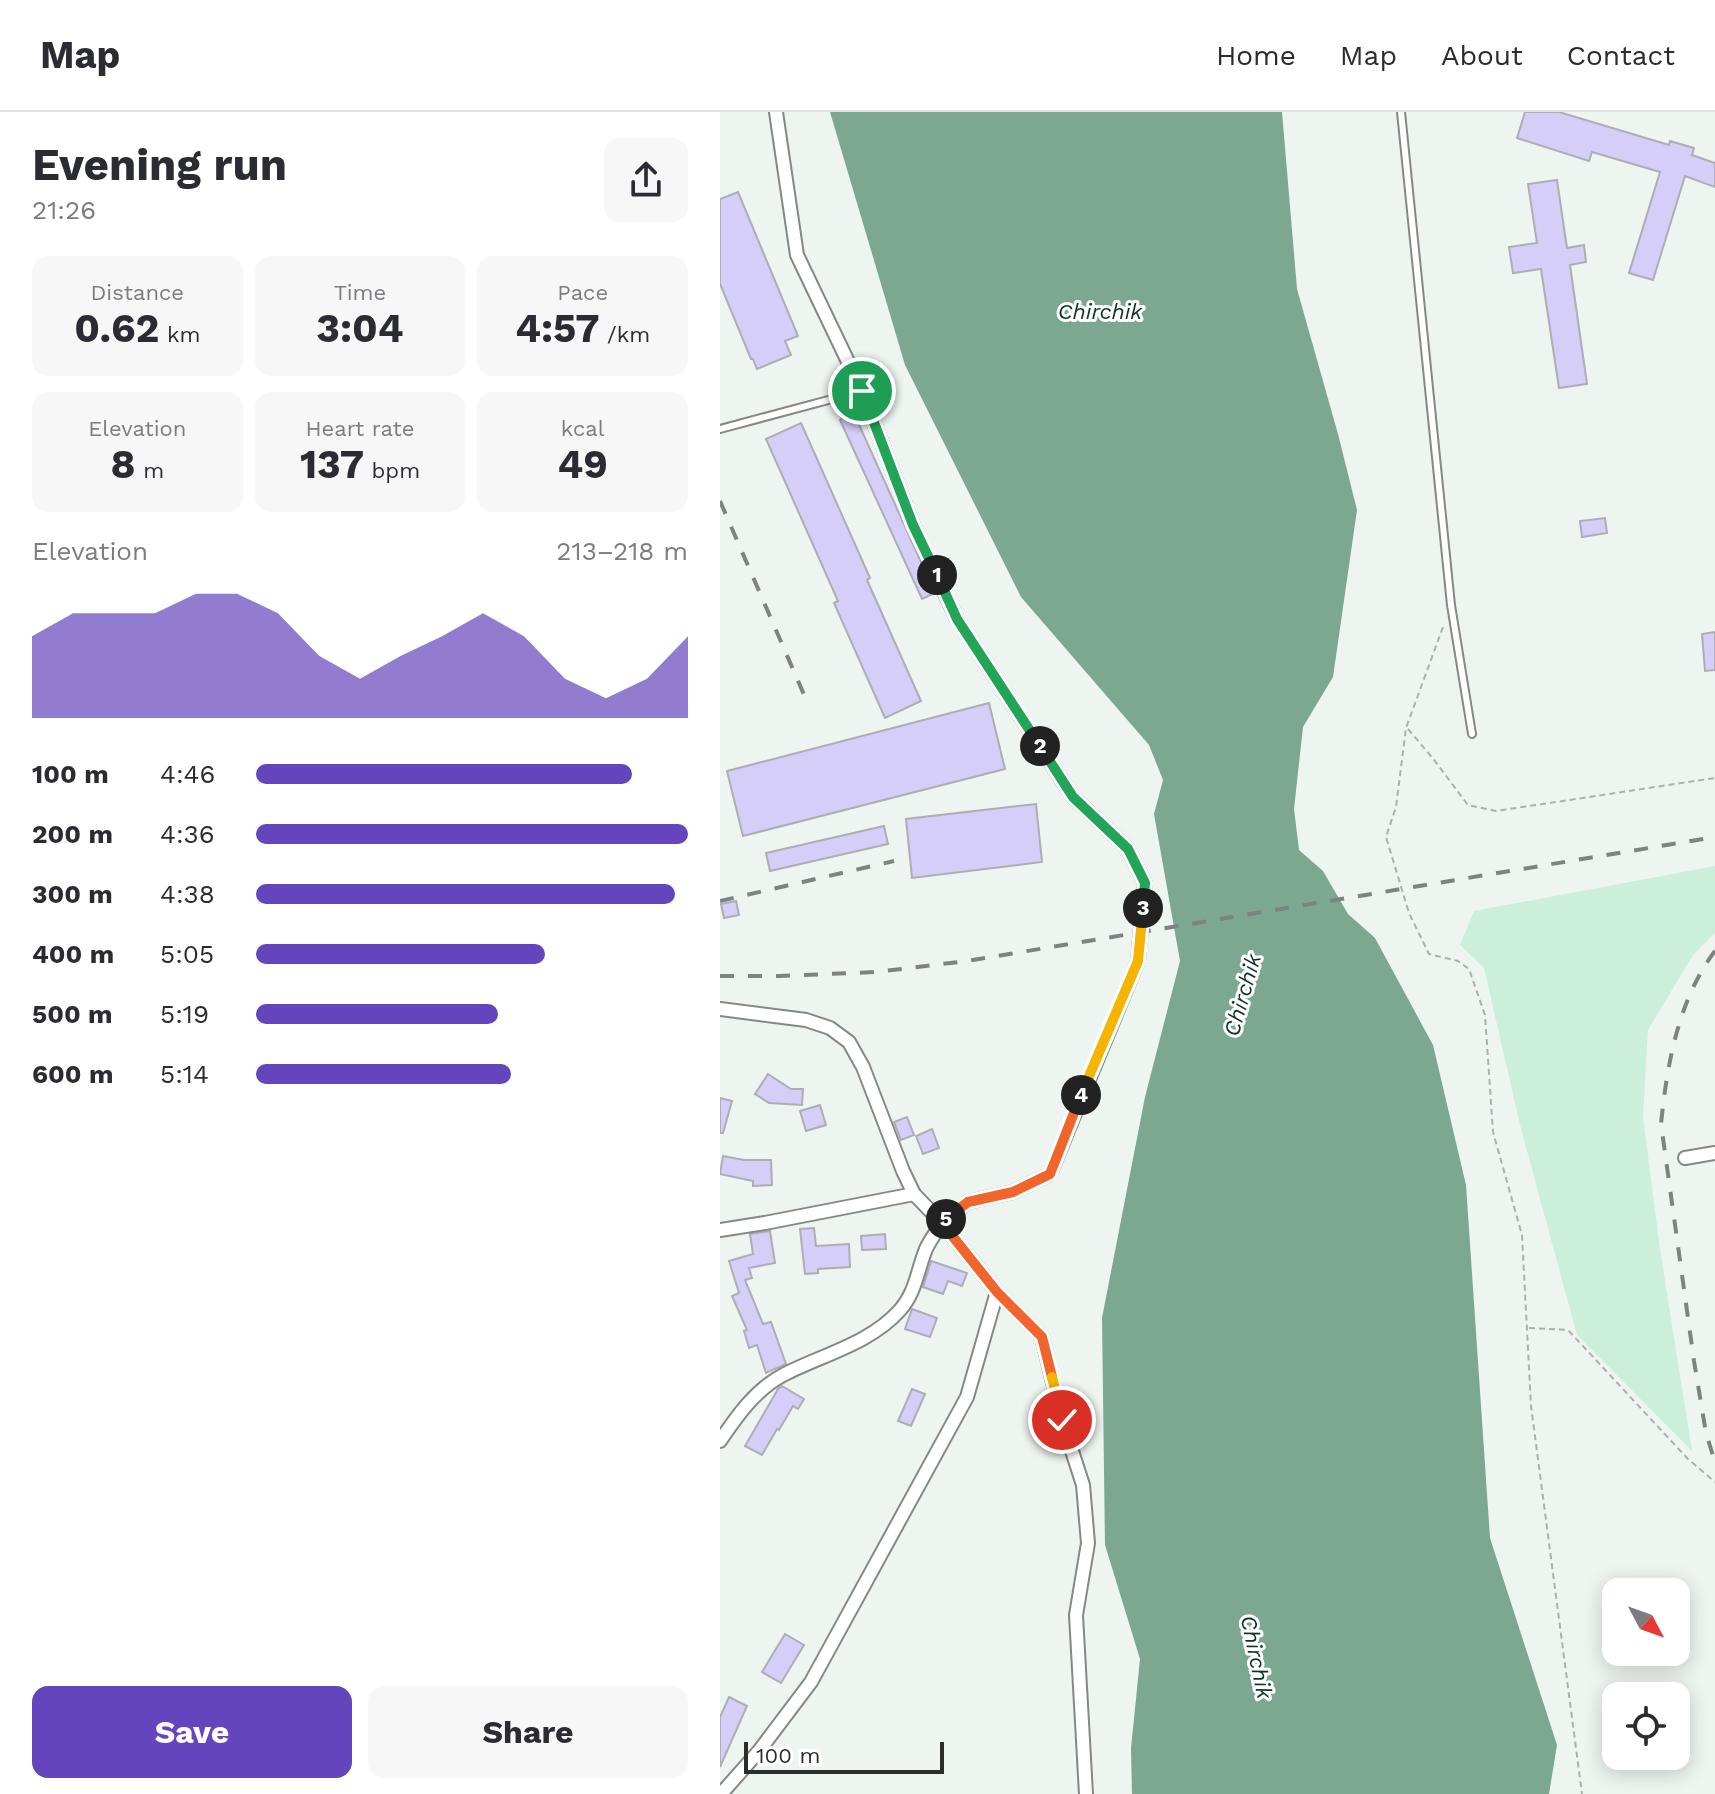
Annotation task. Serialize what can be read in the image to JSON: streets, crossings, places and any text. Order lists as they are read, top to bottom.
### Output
{
  "water": ["Chirchik"],
  "scale_bar": "100 m",
  "north": "bottom right",
  "page": {
    "header": "Map",
    "nav": [
      "Home",
      "Map",
      "About",
      "Contact"
    ],
    "heading": ["Evening run", "21:26"],
    "stats": [
      ["Distance", "0.62 km"],
      ["Time", "3:04"],
      ["Pace", "4:57 /km"],
      ["Elevation", "8 m"],
      ["Heart rate", "137 bpm"],
      ["kcal", "49"]
    ],
    "chart": ["Elevation", "213–218 m"],
    "pins": [
      "1",
      "2",
      "3",
      "4",
      "5"
    ],
    "list": [
      {
        "name": "100 m",
        "note": "4:46"
      },
      {
        "name": "200 m",
        "note": "4:36"
      },
      {
        "name": "300 m",
        "note": "4:38"
      },
      {
        "name": "400 m",
        "note": "5:05"
      },
      {
        "name": "500 m",
        "note": "5:19"
      },
      {
        "name": "600 m",
        "note": "5:14"
      }
    ],
    "buttons": ["Save", "Share"],
    "scale": "100 m"
  }
}
